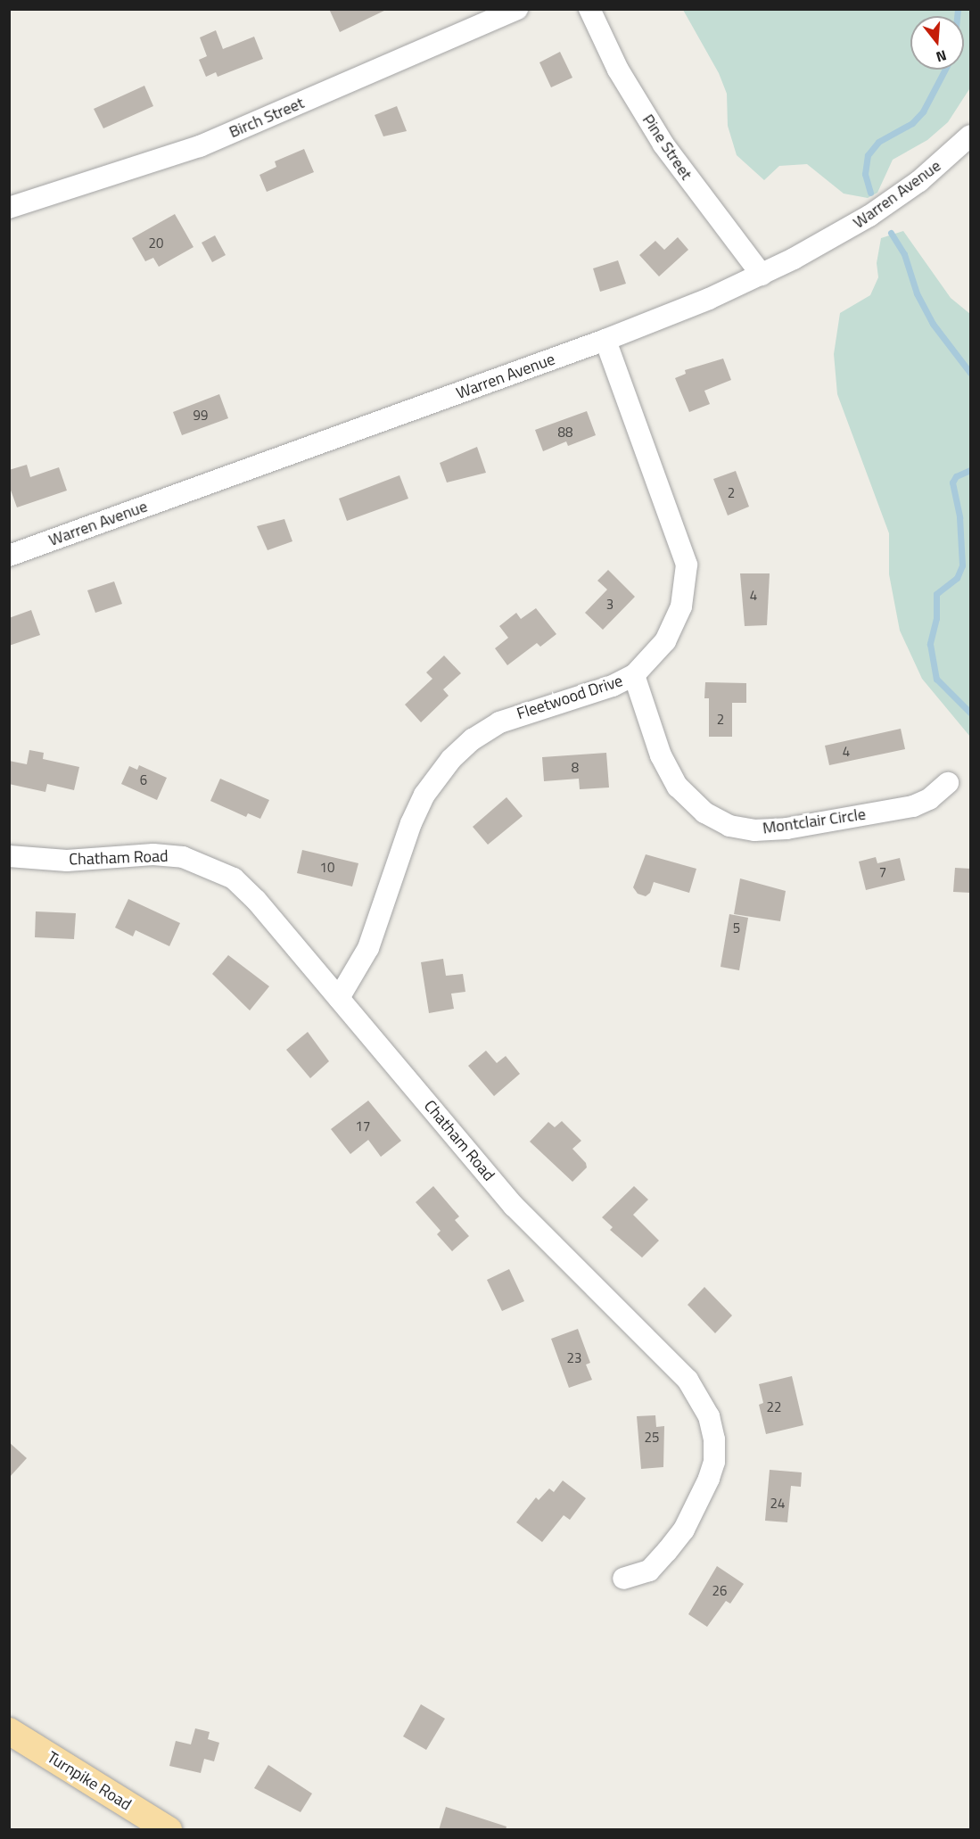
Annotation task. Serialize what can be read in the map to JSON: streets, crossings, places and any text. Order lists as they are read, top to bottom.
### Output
{
  "streets": {
    "main road": ["Turnpike Road"],
    "street": [
      "Birch Street",
      "Pine Street",
      "Warren Avenue",
      "Fleetwood Drive",
      "Montclair Circle",
      "Chatham Road"
    ]
  },
  "crossings": [
    ["Pine Street", "Warren Avenue"],
    ["Warren Avenue", "Fleetwood Drive"],
    ["Fleetwood Drive", "Montclair Circle"],
    ["Fleetwood Drive", "Chatham Road"]
  ],
  "house_numbers": [
    "20",
    "99",
    "88",
    "2",
    "4",
    "3",
    "2",
    "4",
    "8",
    "6",
    "10",
    "7",
    "5",
    "17",
    "23",
    "22",
    "25",
    "24",
    "26"
  ],
  "north": "bottom"
}
